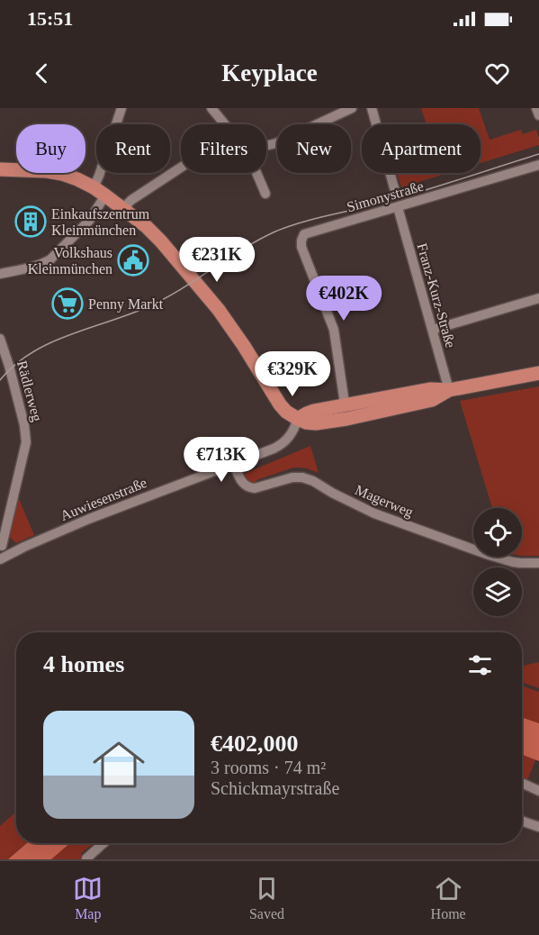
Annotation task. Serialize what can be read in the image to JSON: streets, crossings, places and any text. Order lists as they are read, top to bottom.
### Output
{
  "streets": {
    "street": [
      "Simonystraße",
      "Franz-Kurz-Straße",
      "Rädlerweg",
      "Auwiesenstraße",
      "Magerweg"
    ]
  },
  "crossings": [
    ["Simonystraße", "Franz-Kurz-Straße"],
    ["Auwiesenstraße", "Magerweg"]
  ],
  "places": {
    "building": ["Einkaufszentrum Kleinmünchen"],
    "public building": ["Volkshaus Kleinmünchen"],
    "supermarket": ["Penny Markt"]
  },
  "page": {
    "status": "15:51",
    "header": "Keyplace",
    "chip": [
      "Buy",
      "Rent",
      "Filters",
      "New",
      "Apartment"
    ],
    "price": [
      "€231K",
      "€402K",
      "€329K",
      "€713K"
    ],
    "heading": "4 homes",
    "list": [
      {
        "name": "€402,000",
        "note": "3 rooms · 74 m² · Schickmayrstraße"
      }
    ],
    "tabs": ["Map", "Saved", "Home"]
  }
}
